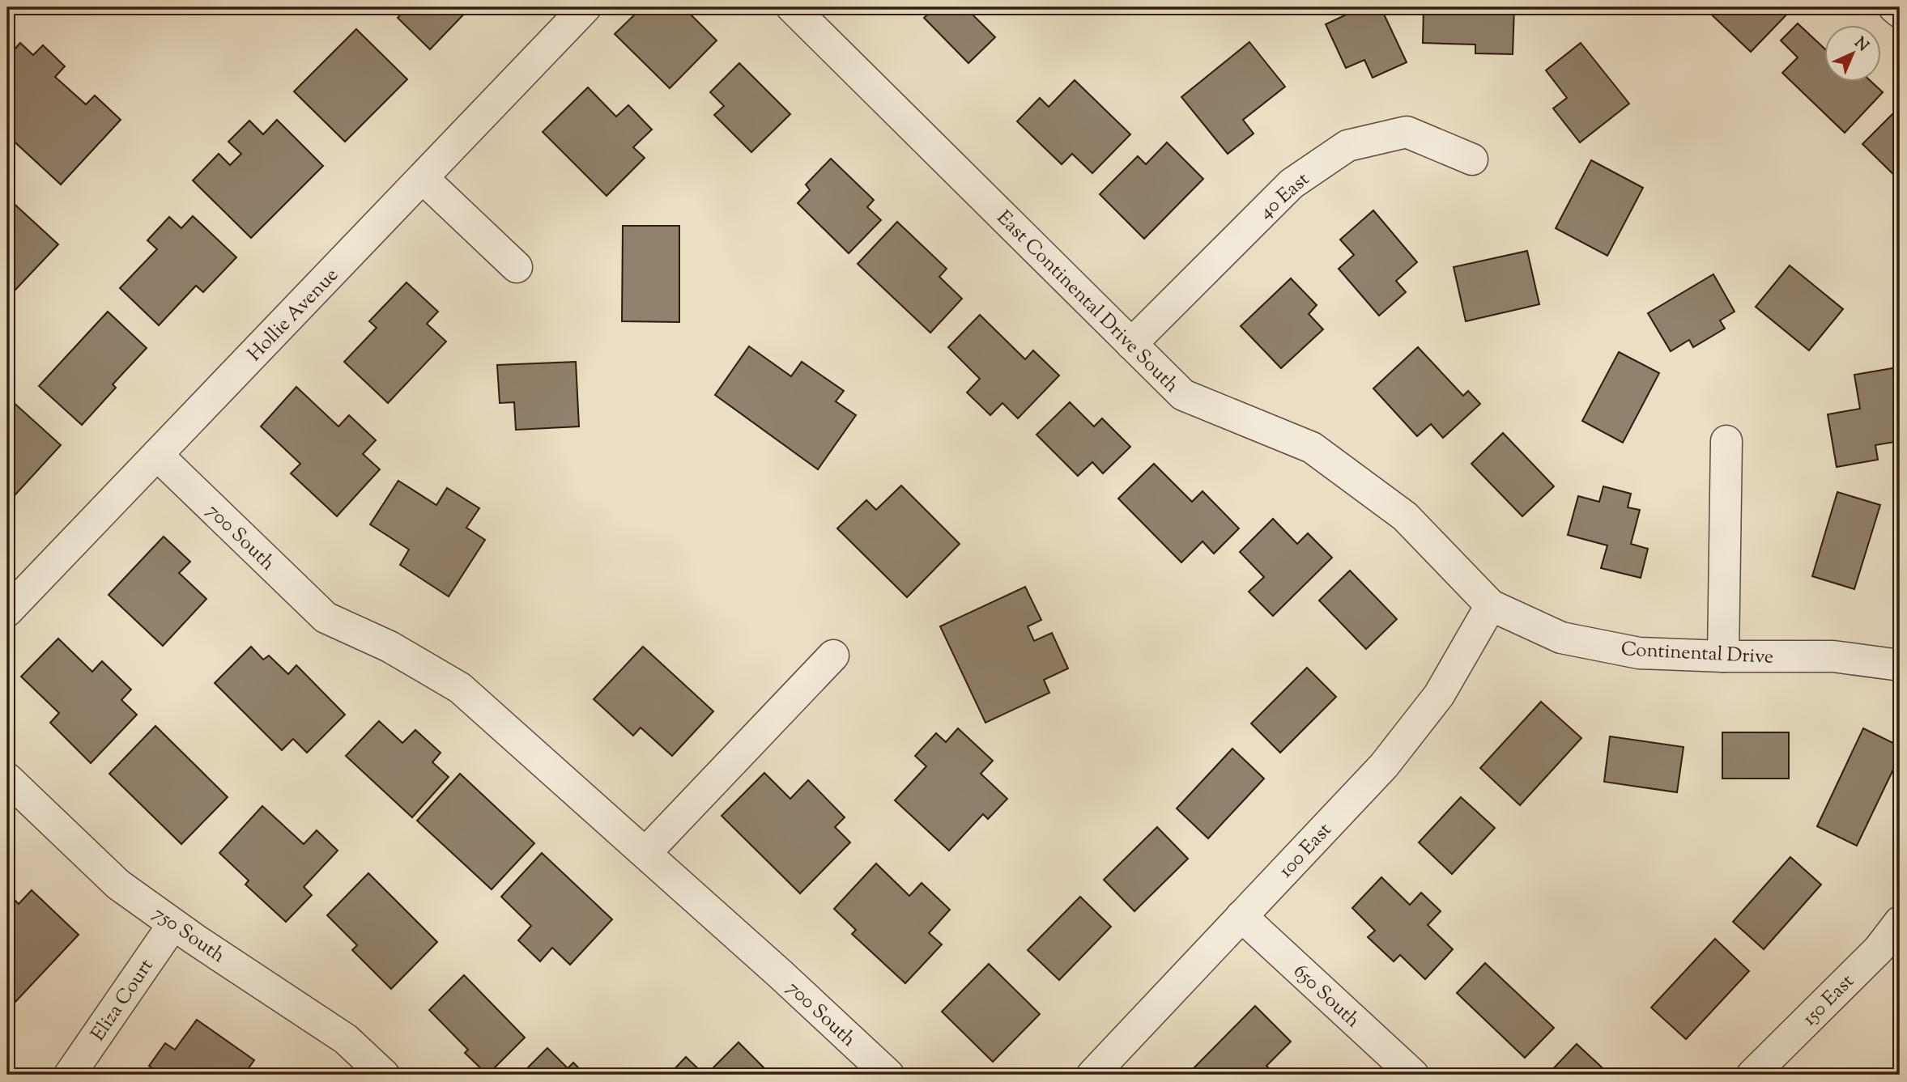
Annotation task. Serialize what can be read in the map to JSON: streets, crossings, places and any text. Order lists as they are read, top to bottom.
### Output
{
  "streets": {
    "street": [
      "40 East",
      "East Continental Drive South",
      "Hollie Avenue",
      "700 South",
      "Continental Drive",
      "100 East",
      "750 South",
      "650 South",
      "Eliza Court",
      "150 East"
    ]
  },
  "crossings": [
    ["40 East", "East Continental Drive South"],
    ["East Continental Drive South", "Continental Drive"],
    ["Hollie Avenue", "700 South"],
    ["Continental Drive", "100 East"],
    ["100 East", "650 South"],
    ["750 South", "Eliza Court"]
  ],
  "north": "top right"
}
